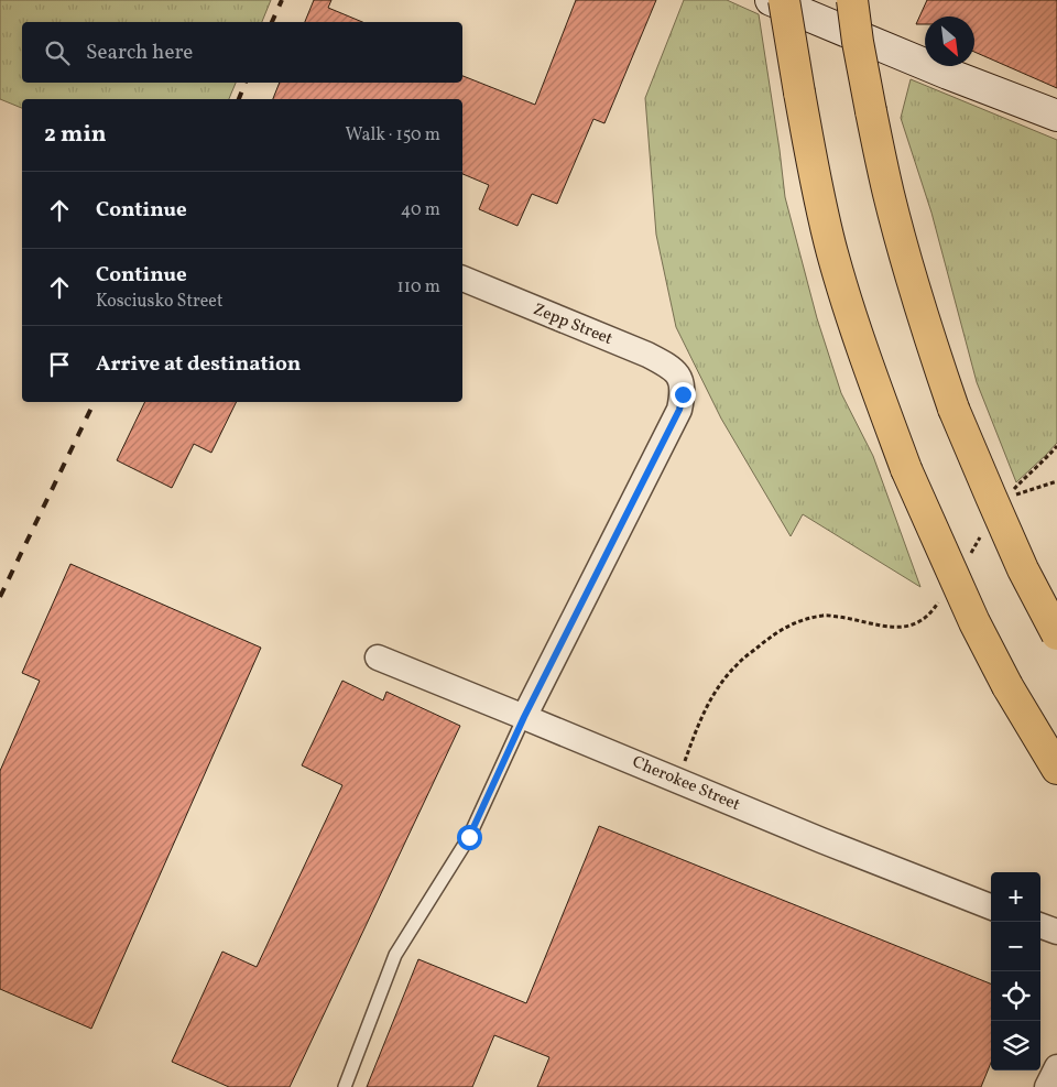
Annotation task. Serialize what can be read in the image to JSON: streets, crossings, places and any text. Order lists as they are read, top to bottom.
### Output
{
  "streets": {
    "street": ["Zepp Street", "Cherokee Street"]
  },
  "crossings": [
    ["Zepp Street", "Cherokee Street"]
  ],
  "north": "bottom right",
  "page": {
    "search": "Search here",
    "heading": ["2 min", "Walk · 150 m"],
    "list": [
      ["Continue", "40 m"],
      ["Continue", "Kosciusko Street", "110 m"],
      "Arrive at destination"
    ],
    "map_buttons": ["+", "−"]
  }
}
